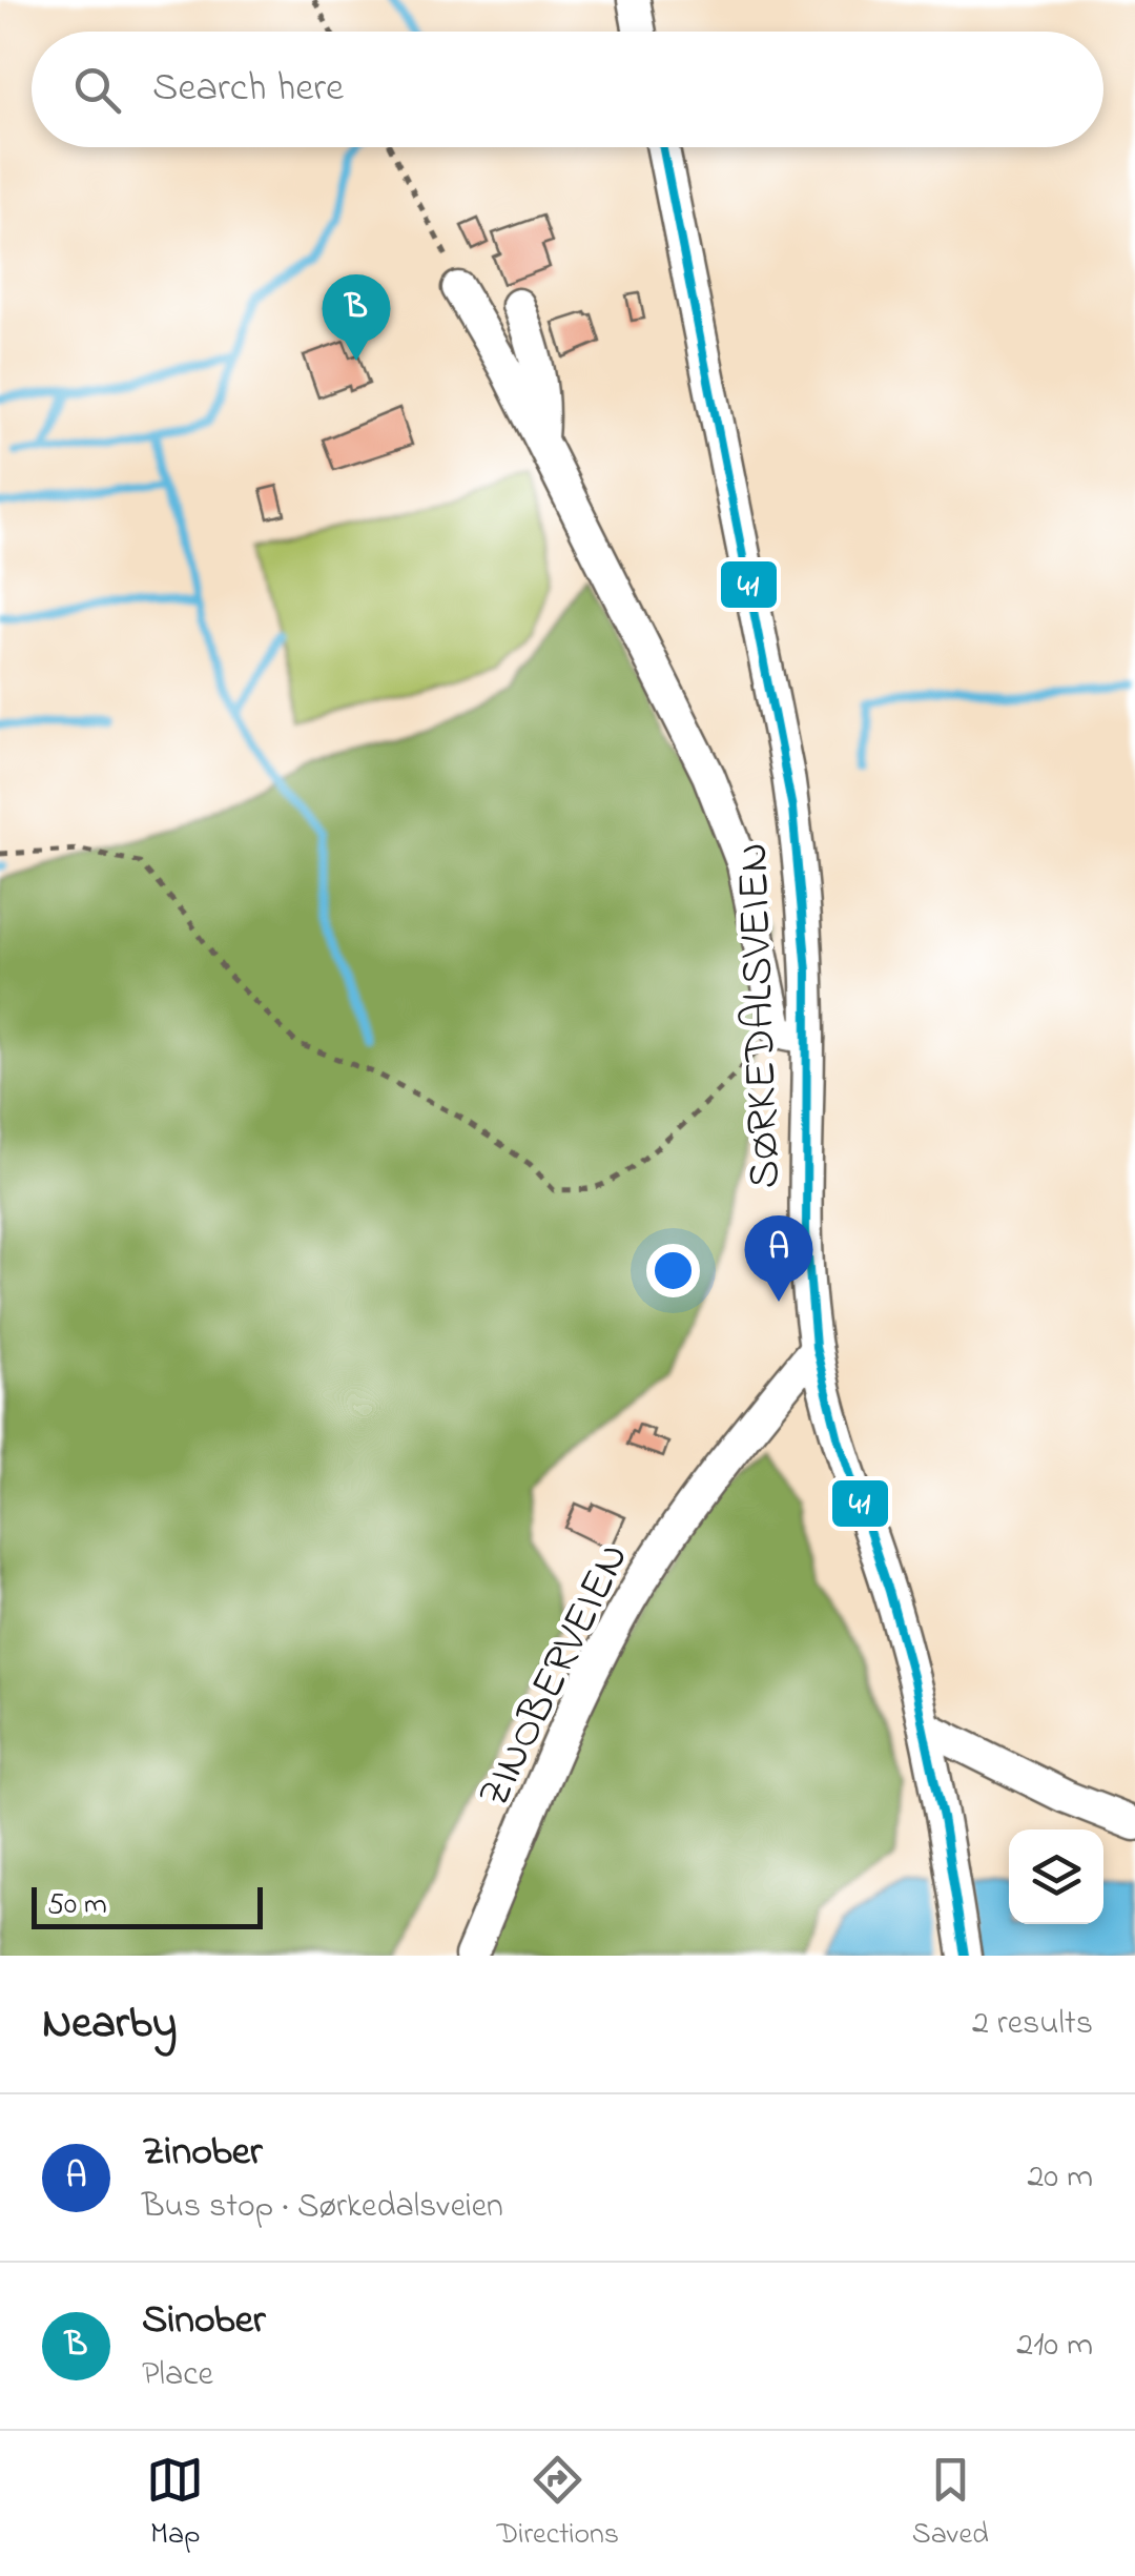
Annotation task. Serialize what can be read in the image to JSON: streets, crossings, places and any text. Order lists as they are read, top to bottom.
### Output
{
  "streets": {
    "street": ["SØRKEDALSVEIEN", "ZINOBERVEIEN"]
  },
  "crossings": [
    ["SØRKEDALSVEIEN", "ZINOBERVEIEN"]
  ],
  "lines": ["transit line 41"],
  "scale_bar": "50 m",
  "page": {
    "search": "Search here",
    "pins": ["B", "A"],
    "scale": "50 m",
    "heading": ["Nearby", "2 results"],
    "list": [
      {
        "mark": "A",
        "name": "Zinober",
        "note": "Bus stop · Sørkedalsveien",
        "value": "20 m"
      },
      {
        "mark": "B",
        "name": "Sinober",
        "note": "Place",
        "value": "210 m"
      }
    ],
    "nav": ["Map", "Directions", "Saved"]
  }
}
